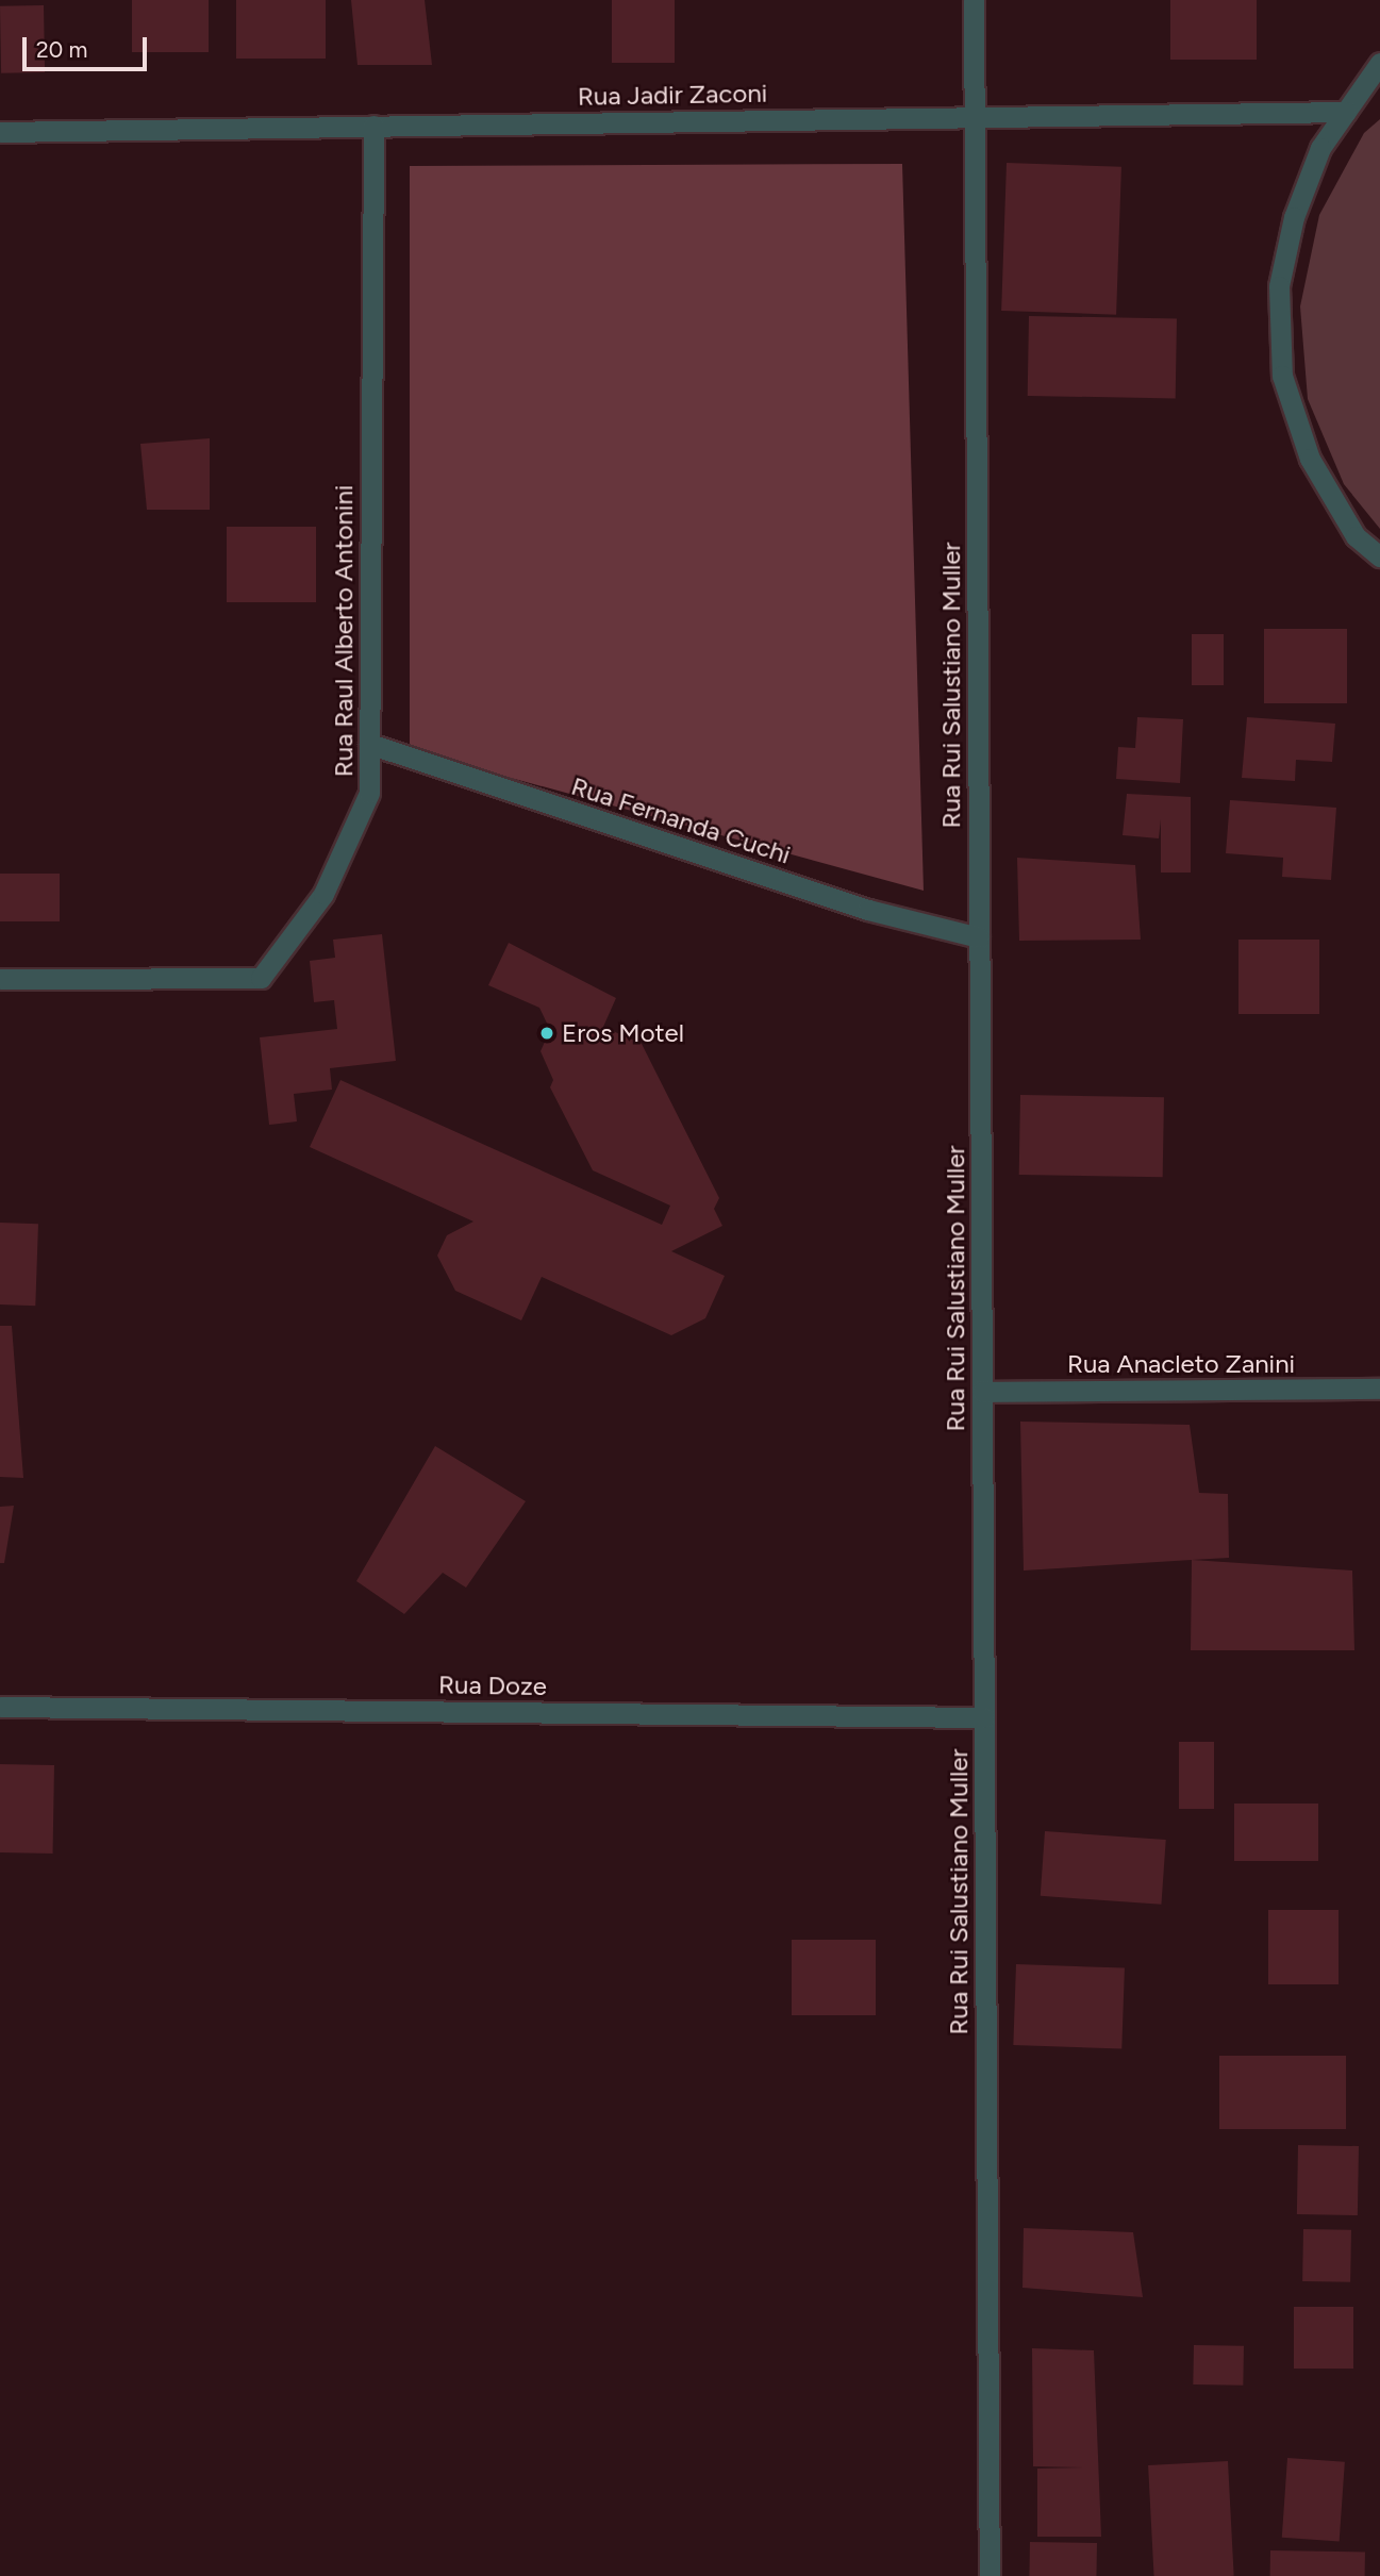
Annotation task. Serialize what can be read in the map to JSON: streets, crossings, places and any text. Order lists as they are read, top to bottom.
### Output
{
  "streets": {
    "street": [
      "Rua Jadir Zaconi",
      "Rua Raul Alberto Antonini",
      "Rua Rui Salustiano Muller",
      "Rua Fernanda Cuchi",
      "Rua Anacleto Zanini",
      "Rua Doze"
    ]
  },
  "crossings": [
    ["Rua Jadir Zaconi", "Rua Raul Alberto Antonini"],
    ["Rua Jadir Zaconi", "Rua Rui Salustiano Muller"],
    ["Rua Raul Alberto Antonini", "Rua Fernanda Cuchi"],
    ["Rua Rui Salustiano Muller", "Rua Fernanda Cuchi"],
    ["Rua Rui Salustiano Muller", "Rua Anacleto Zanini"],
    ["Rua Rui Salustiano Muller", "Rua Doze"]
  ],
  "places": ["Eros Motel"],
  "scale_bar": "20 m"
}
